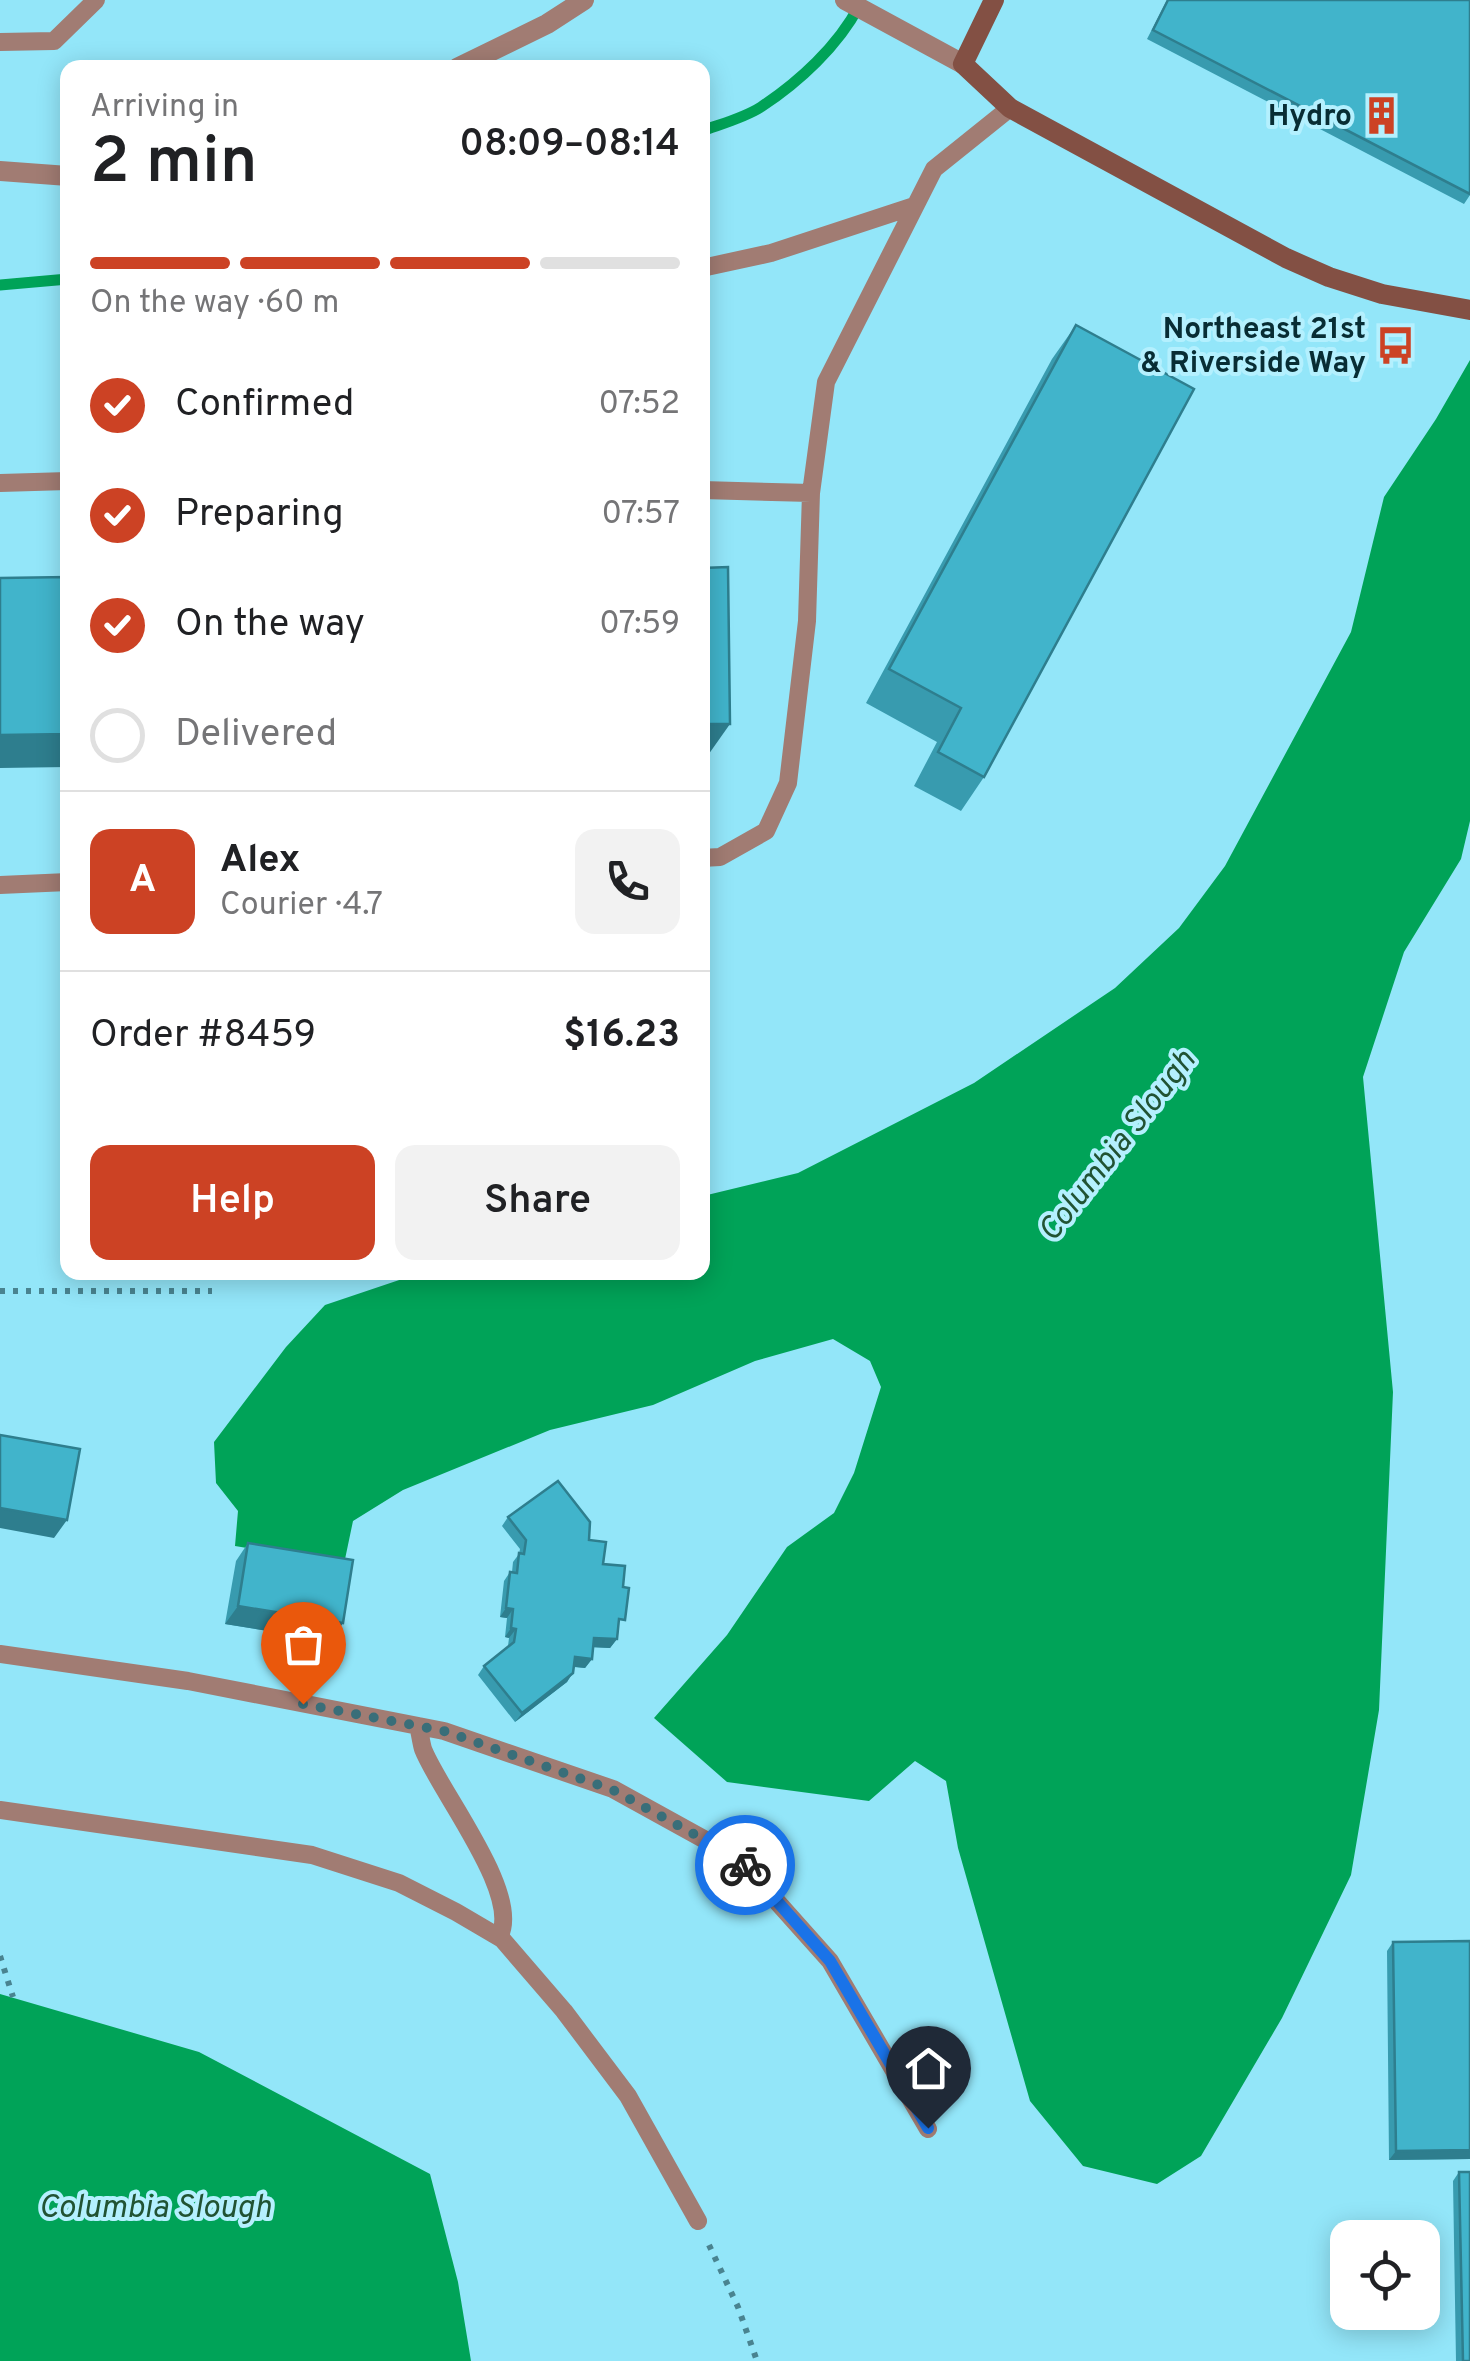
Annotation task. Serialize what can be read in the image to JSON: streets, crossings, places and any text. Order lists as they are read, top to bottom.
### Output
{
  "water": ["Columbia Slough"],
  "places": {
    "building": ["Hydro"],
    "bus stop": ["Northeast 21st & Riverside Way"]
  },
  "page": {
    "heading": ["2 min", "Arriving in", "08:09–08:14"],
    "panel": [
      "Alex",
      "Courier · 4.7",
      "Order #8459",
      "$16.23"
    ],
    "bar": "On the way · 60 m",
    "list": [
      ["Confirmed", "07:52"],
      ["Preparing", "07:57"],
      ["On the way", "07:59"],
      "Delivered"
    ],
    "round": "A",
    "buttons": ["Help", "Share"]
  }
}
